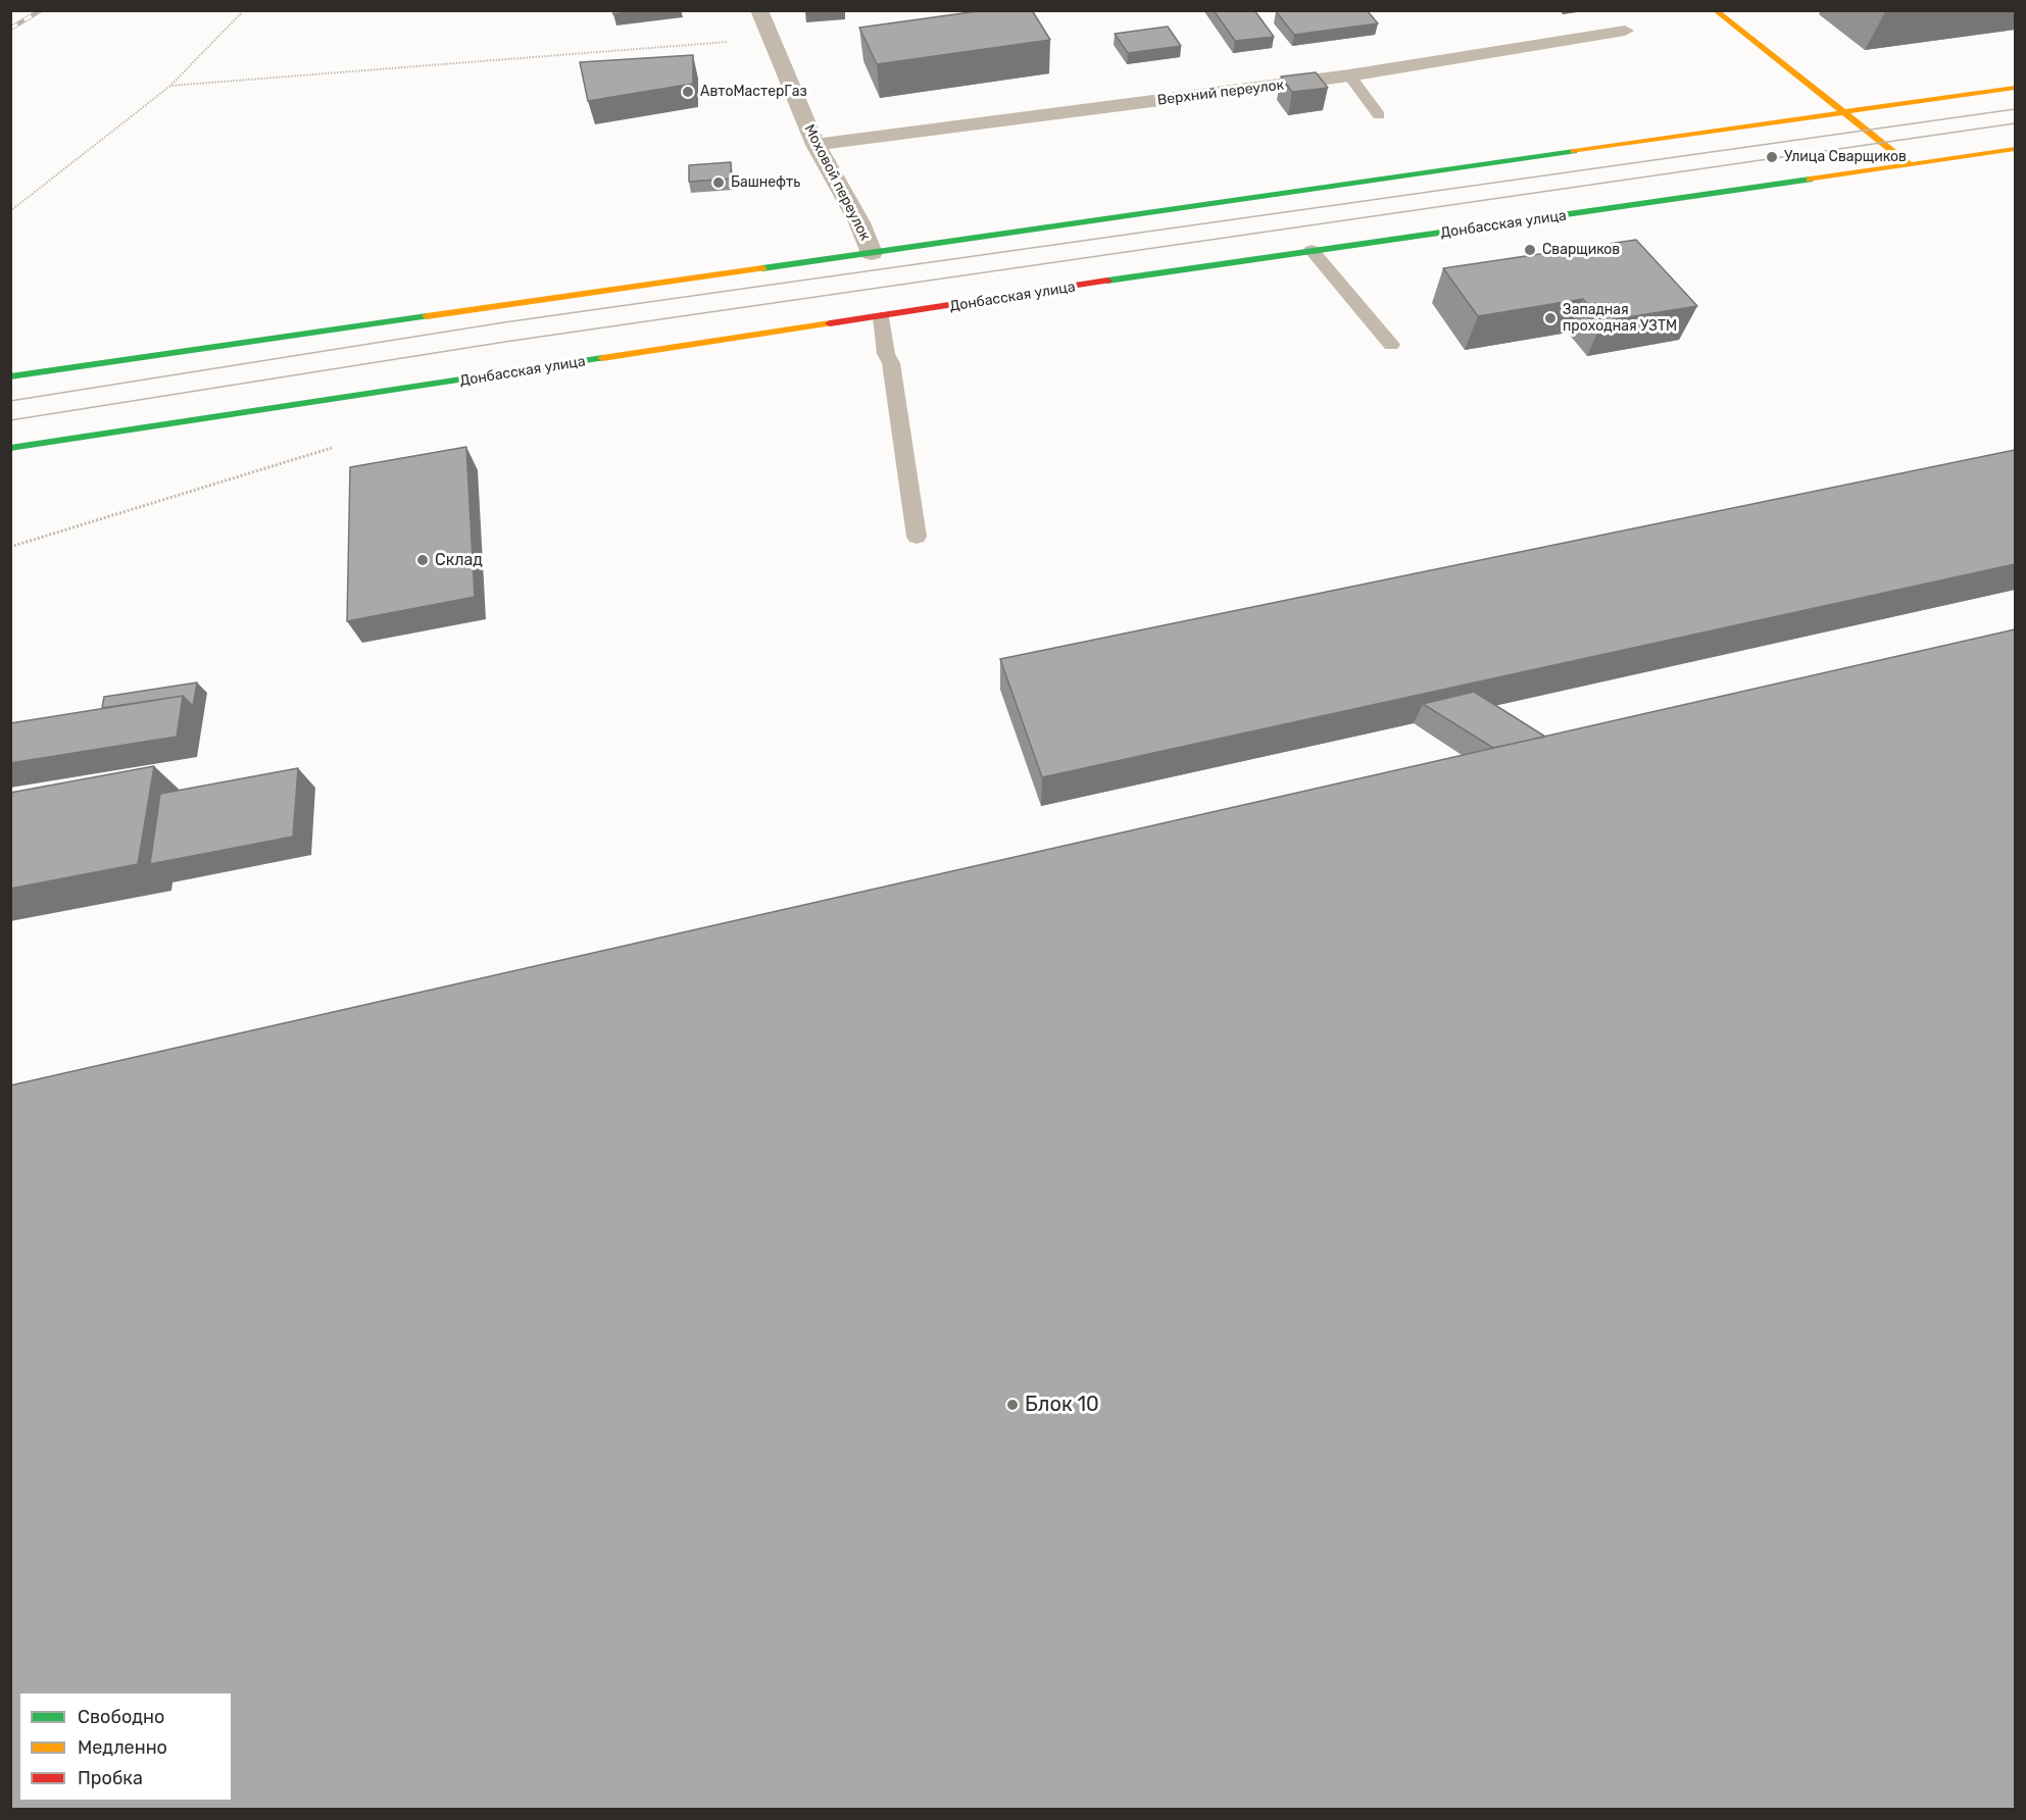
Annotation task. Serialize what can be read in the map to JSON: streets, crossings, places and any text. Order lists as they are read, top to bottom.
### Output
{
  "streets": {
    "main road": ["Донбасская улица"],
    "street": ["Верхний переулок", "Моховой переулок"]
  },
  "crossings": [
    ["Верхний переулок", "Моховой переулок"]
  ],
  "places": [
    "АвтоМастерГаз",
    "Улица Сварщиков",
    "Башнефть",
    "Сварщиков",
    "Западная проходная УЗТМ",
    "Склад",
    "Блок 10"
  ],
  "legend": ["Свободно", "Медленно", "Пробка"]
}
